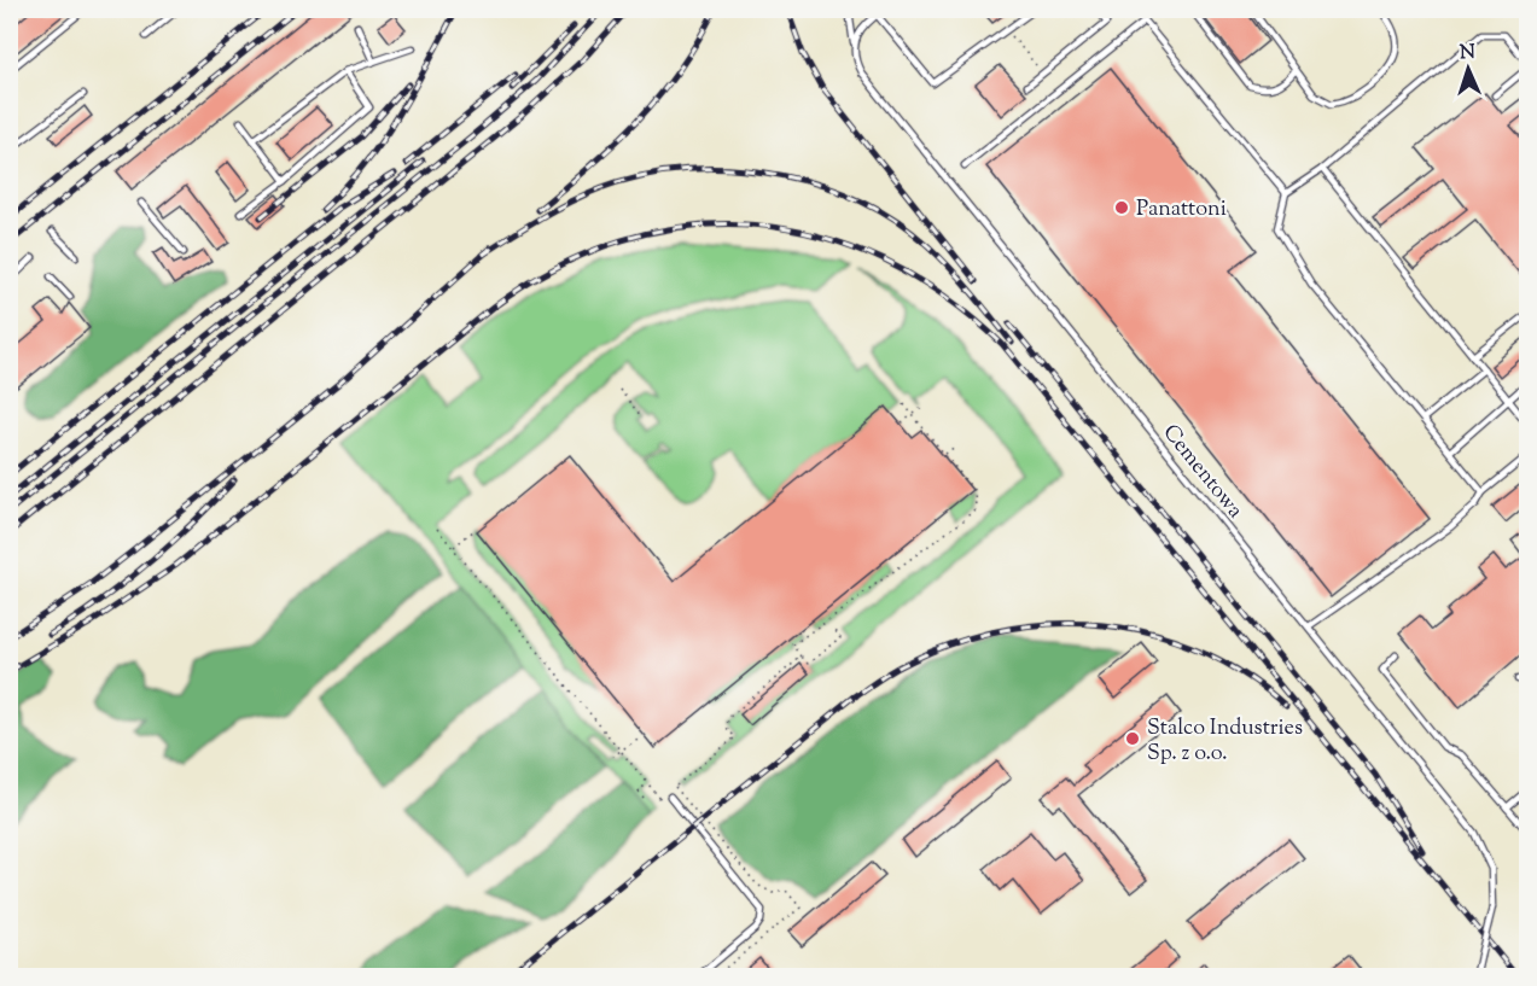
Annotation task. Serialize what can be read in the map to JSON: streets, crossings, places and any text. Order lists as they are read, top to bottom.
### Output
{
  "streets": {
    "lane": ["Cementowa"]
  },
  "places": ["Panattoni", "Stalco Industries Sp. z o.o."],
  "north": "top"
}
